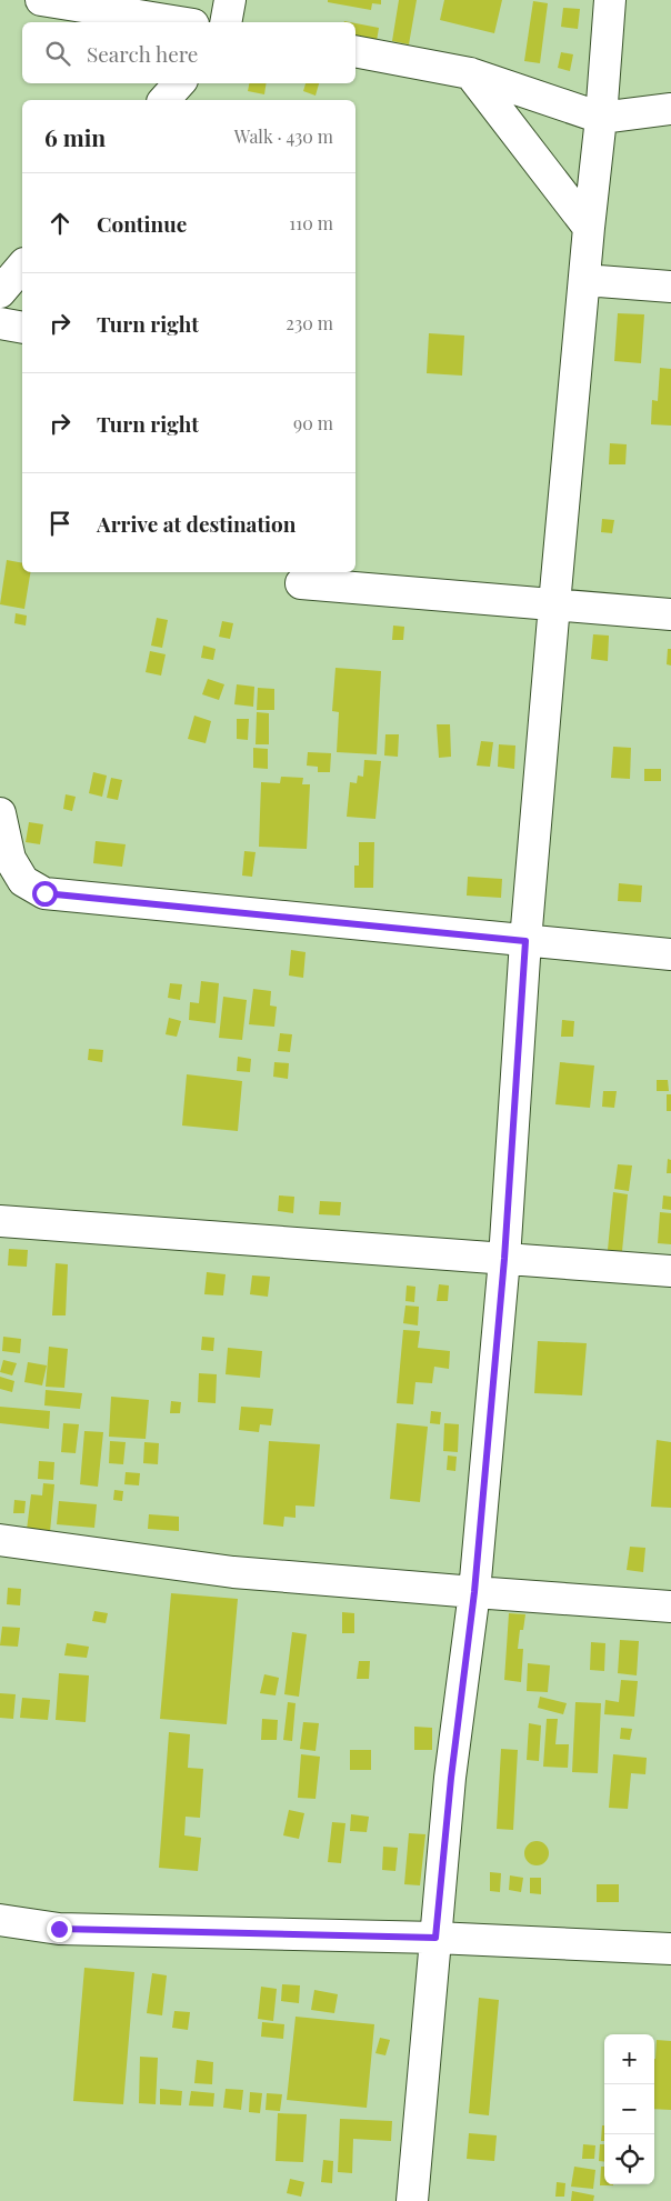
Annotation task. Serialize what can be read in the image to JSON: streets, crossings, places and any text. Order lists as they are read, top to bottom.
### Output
{
  "page": {
    "search": "Search here",
    "heading": ["6 min", "Walk · 430 m"],
    "list": [
      ["Continue", "110 m"],
      ["Turn right", "230 m"],
      ["Turn right", "90 m"],
      "Arrive at destination"
    ],
    "map_buttons": ["+", "−"]
  }
}
